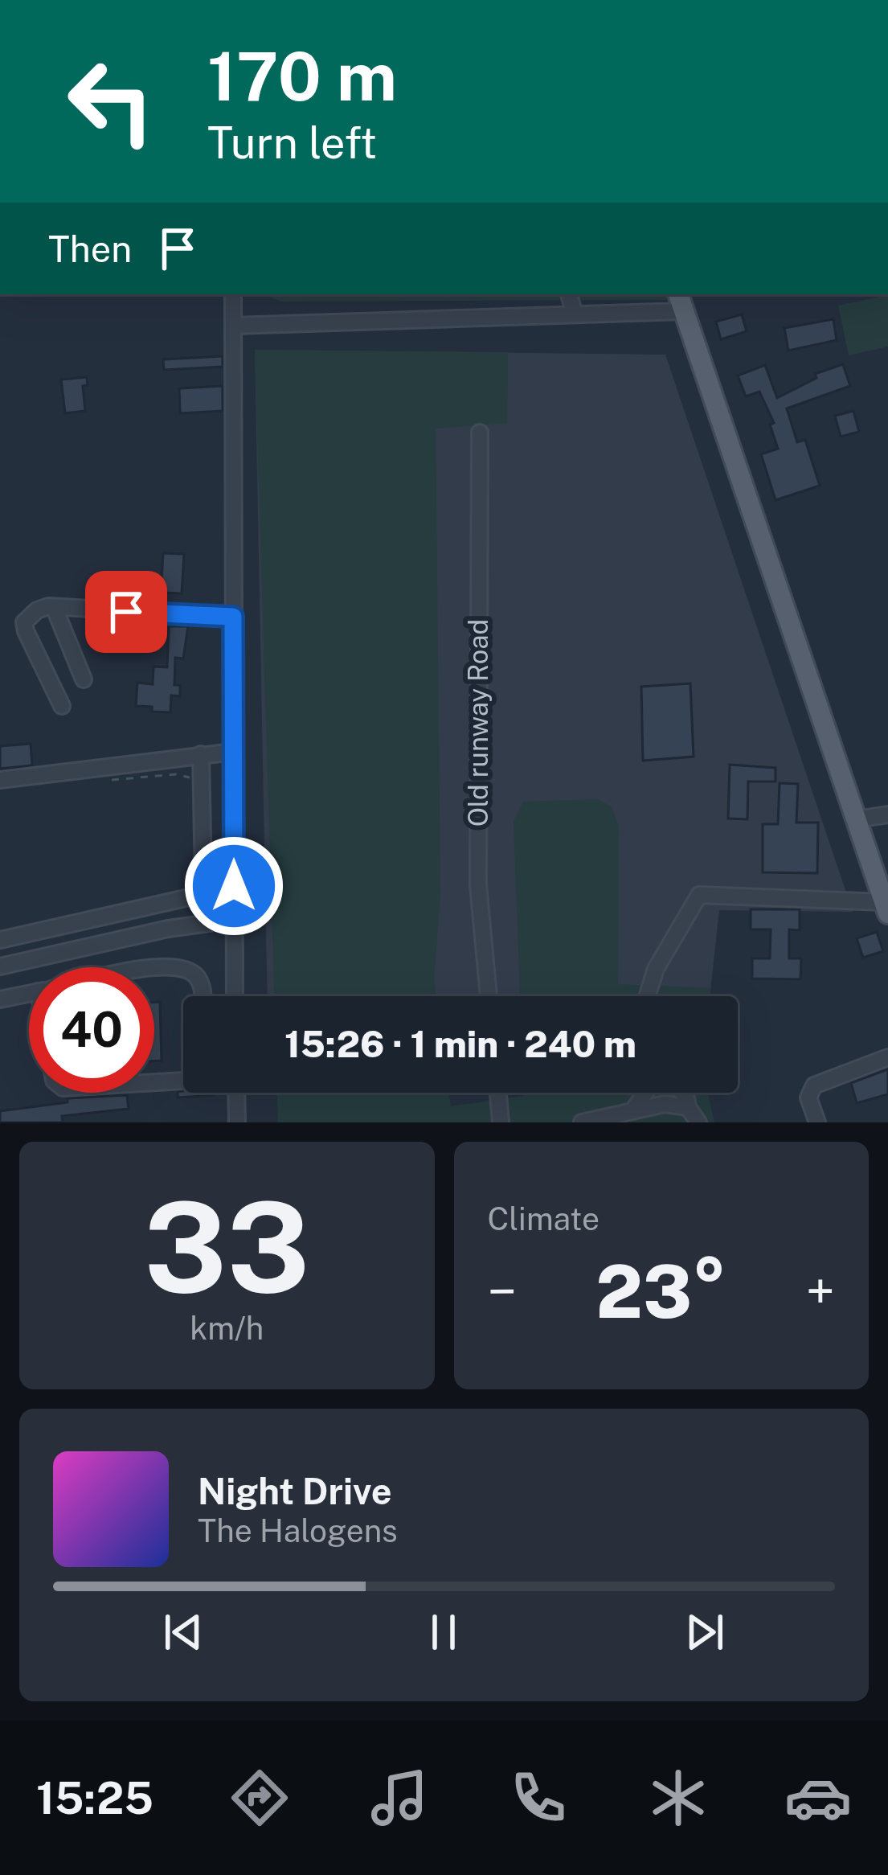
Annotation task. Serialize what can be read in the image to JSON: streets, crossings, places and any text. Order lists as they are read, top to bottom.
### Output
{
  "streets": {
    "street": ["Old runway Road"]
  },
  "page": {
    "turn": ["170 m", "Turn left"],
    "then": "Then",
    "limit": "40",
    "trip": "15:26 · 1 min · 240 m",
    "tile": [
      ["33", "km/h"],
      "Climate"
    ],
    "heat": ["−", "23°", "+"],
    "song": ["Night Drive", "The Halogens"],
    "tabs": "15:25"
  }
}
